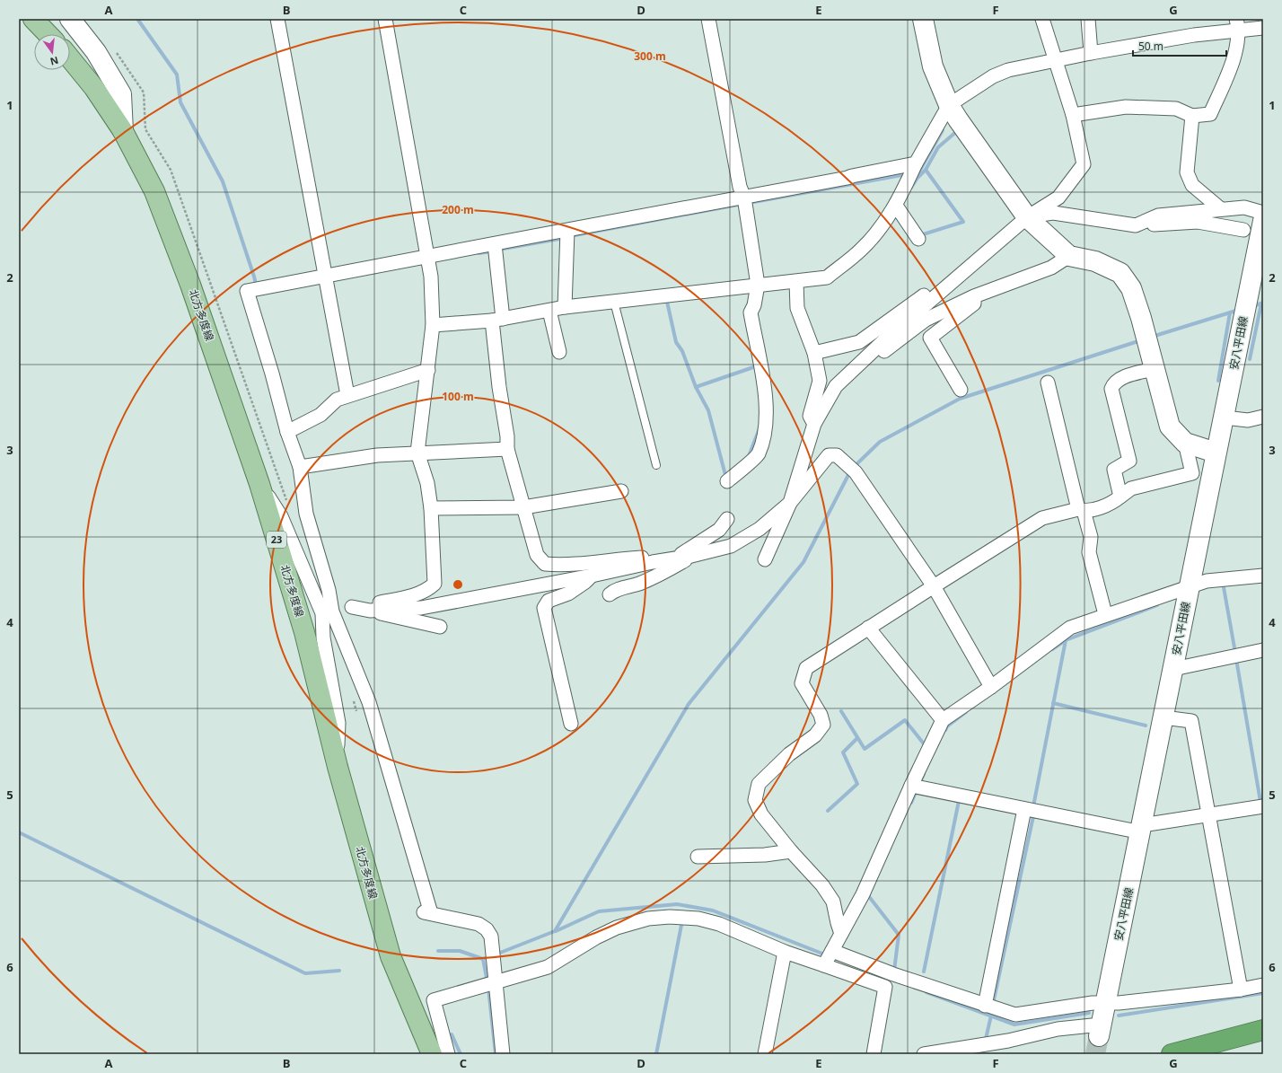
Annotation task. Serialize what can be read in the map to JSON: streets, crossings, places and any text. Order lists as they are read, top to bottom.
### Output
{
  "streets": {
    "main road": ["北方多度線", "安八平田線", "23"]
  },
  "scale_bar": "50 m",
  "north": "bottom",
  "grid": {
    "columns": [
      "A",
      "B",
      "C",
      "D",
      "E",
      "F",
      "G"
    ],
    "rows": [
      "1",
      "2",
      "3",
      "4",
      "5",
      "6"
    ]
  },
  "rings": ["300 m", "200 m", "100 m"]
}
